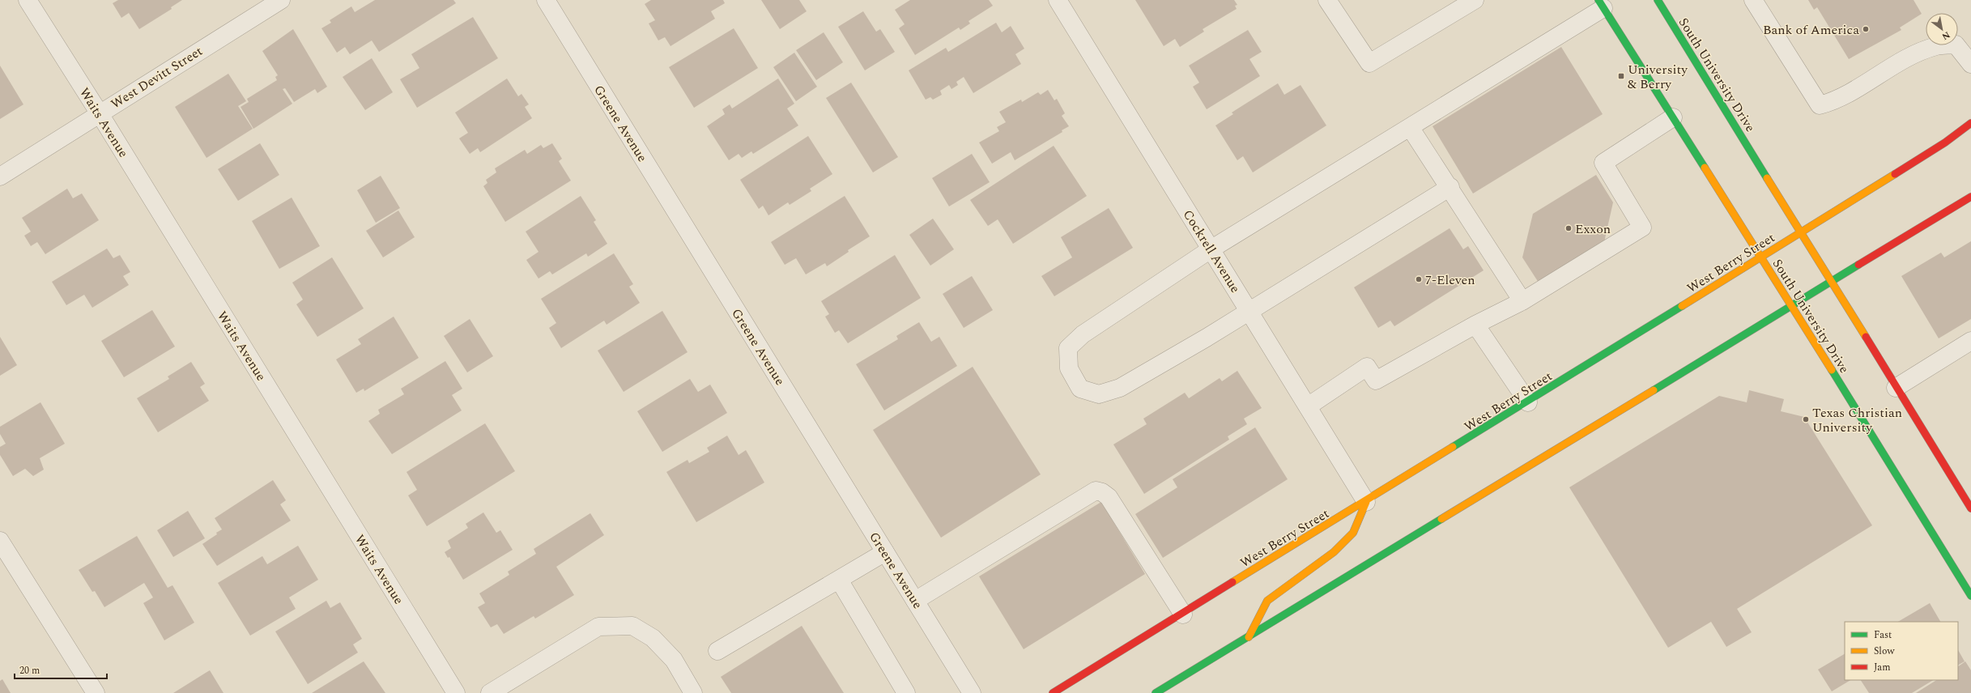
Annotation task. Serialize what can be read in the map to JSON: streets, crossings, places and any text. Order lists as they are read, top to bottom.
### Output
{
  "streets": {
    "main road": ["South University Drive", "West Berry Street"],
    "street": [
      "West Devitt Street",
      "Waits Avenue",
      "Greene Avenue",
      "Cockrell Avenue"
    ]
  },
  "crossings": [
    ["South University Drive", "West Berry Street"],
    ["West Devitt Street", "Waits Avenue"],
    ["Cockrell Avenue", "West Berry Street"]
  ],
  "places": {
    "other": [
      "Bank of America",
      "Exxon",
      "7-Eleven",
      "Texas Christian University"
    ],
    "transit": ["University & Berry"]
  },
  "legend": ["Fast", "Slow", "Jam"],
  "scale_bar": "20 m",
  "north": "bottom right"
}
